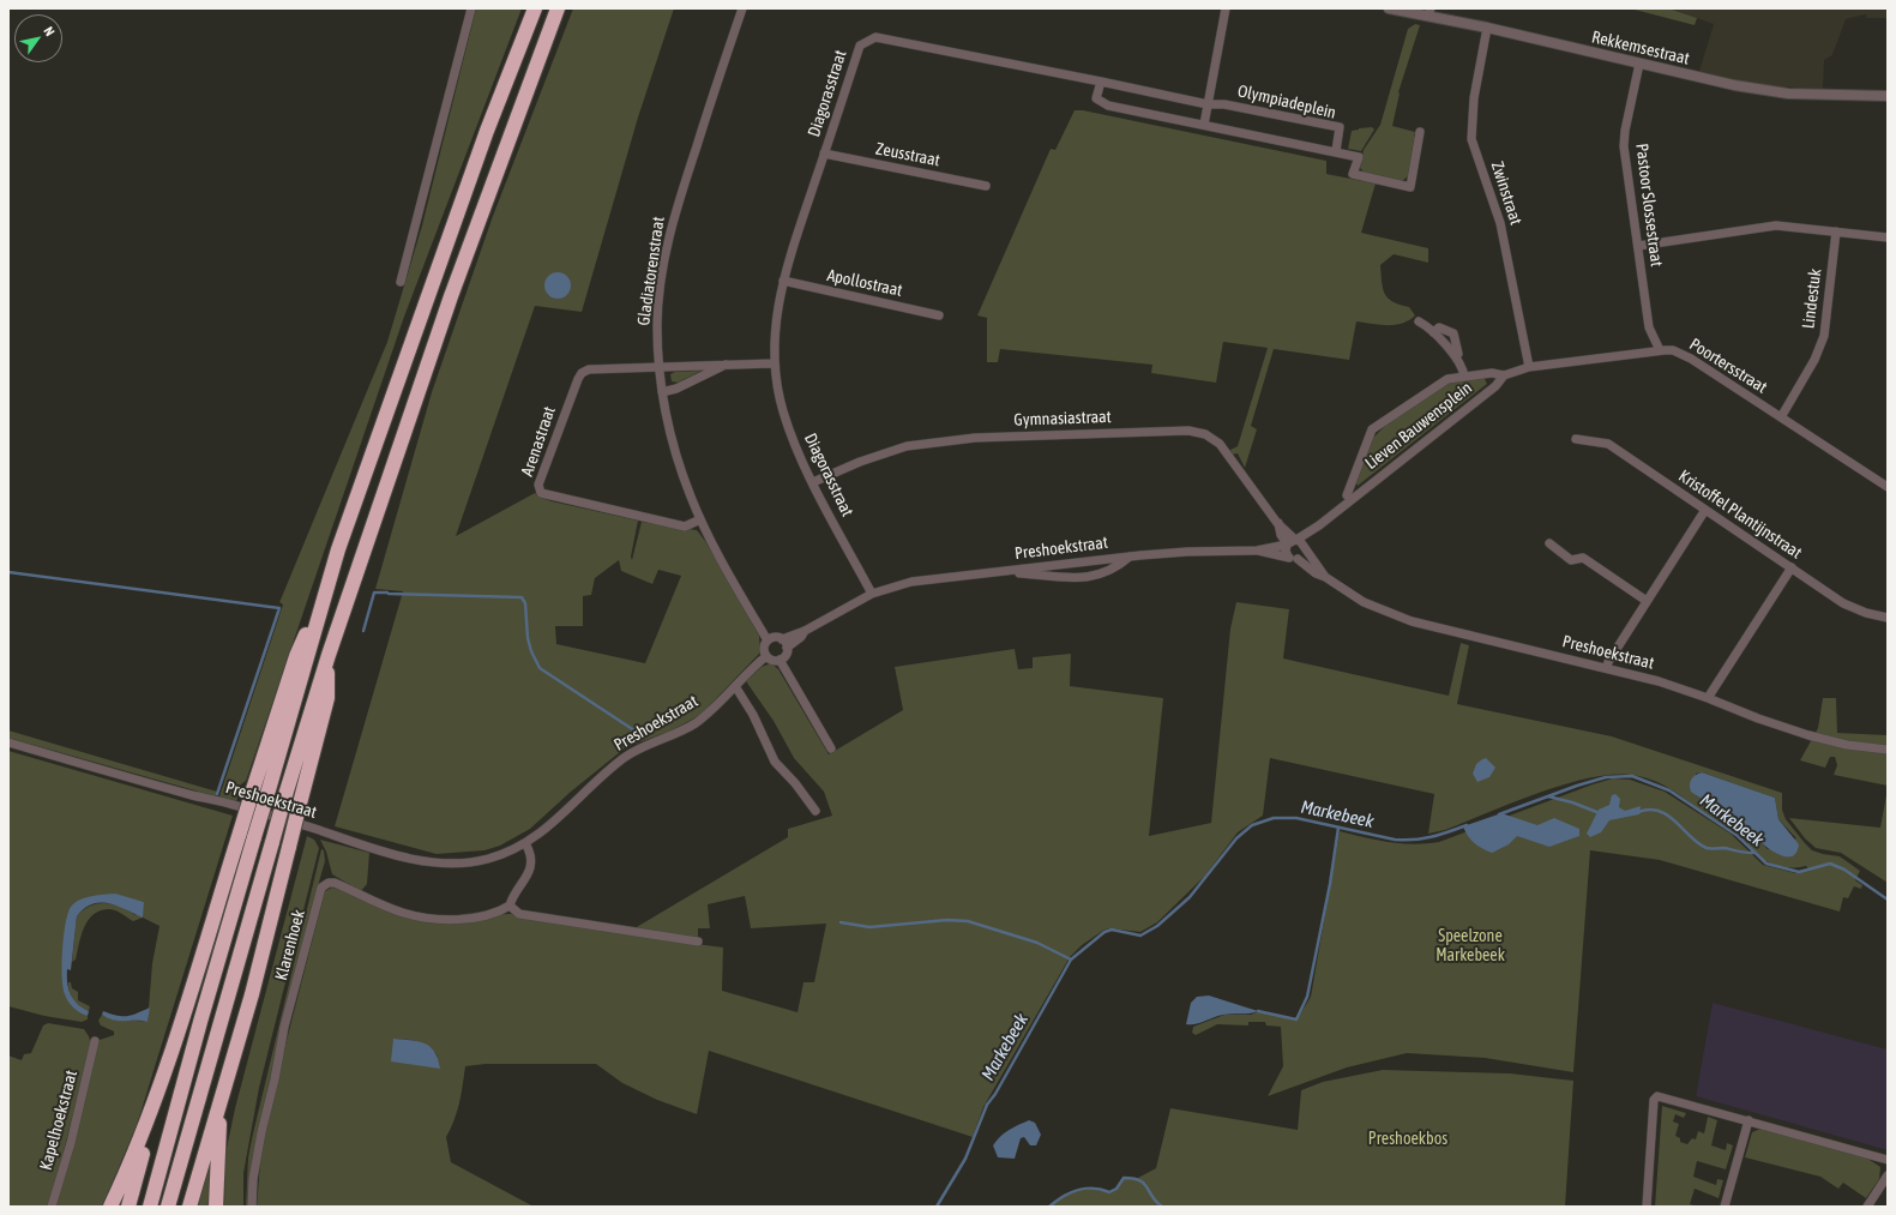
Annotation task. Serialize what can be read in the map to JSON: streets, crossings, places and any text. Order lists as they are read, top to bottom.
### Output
{
  "streets": {
    "street": [
      "Rekkemsestraat",
      "Diagorasstraat",
      "Olympiadeplein",
      "Zeusstraat",
      "Zwinstraat",
      "Pastoor Slossestraat",
      "Gladiatorenstraat",
      "Apollostraat",
      "Lindestuk",
      "Poortersstraat",
      "Gymnasiastraat",
      "Lieven Bauwensplein",
      "Arenastraat",
      "Kristoffel Plantijnstraat",
      "Preshoekstraat",
      "Klarenhoek",
      "Kapelhoekstraat"
    ]
  },
  "crossings": [
    ["Rekkemsestraat", "Zwinstraat"],
    ["Rekkemsestraat", "Pastoor Slossestraat"],
    ["Diagorasstraat", "Olympiadeplein"],
    ["Diagorasstraat", "Zeusstraat"],
    ["Diagorasstraat", "Apollostraat"],
    ["Diagorasstraat", "Gymnasiastraat"],
    ["Diagorasstraat", "Preshoekstraat"],
    ["Zwinstraat", "Poortersstraat"],
    ["Zwinstraat", "Lieven Bauwensplein"],
    ["Pastoor Slossestraat", "Poortersstraat"],
    ["Gladiatorenstraat", "Arenastraat"],
    ["Gladiatorenstraat", "Preshoekstraat"],
    ["Lindestuk", "Poortersstraat"],
    ["Poortersstraat", "Lieven Bauwensplein"],
    ["Gymnasiastraat", "Lieven Bauwensplein"],
    ["Gymnasiastraat", "Preshoekstraat"],
    ["Lieven Bauwensplein", "Preshoekstraat"]
  ],
  "water": ["Markebeek"],
  "parks": ["Speelzone Markebeek", "Preshoekbos"],
  "north": "top right"
}
